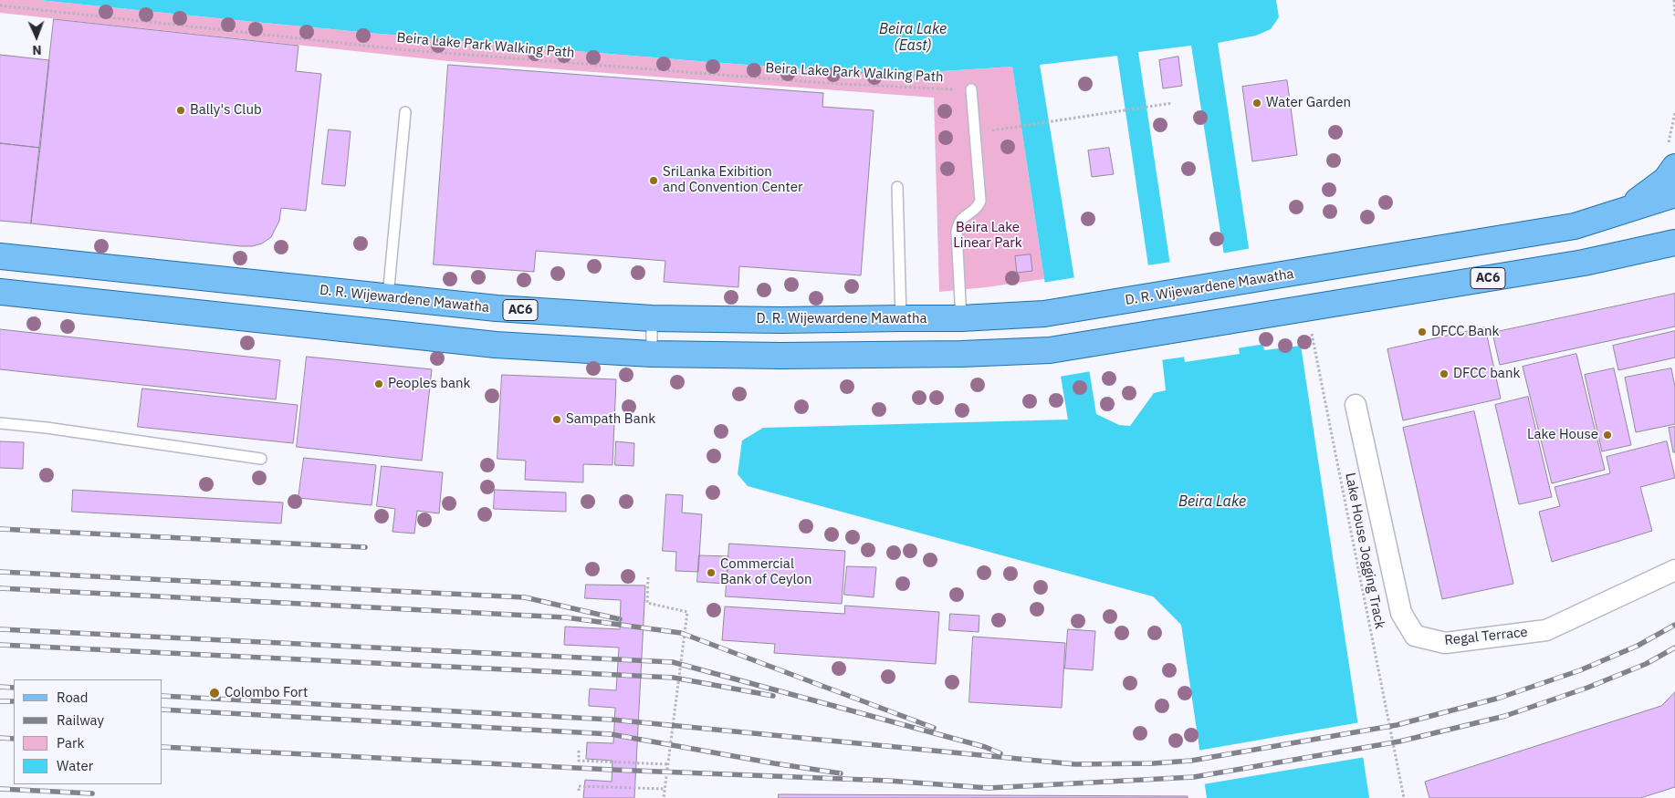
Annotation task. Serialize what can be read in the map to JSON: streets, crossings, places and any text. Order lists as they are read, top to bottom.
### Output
{
  "streets": {
    "main road": ["AC6", "D. R. Wijewardene Mawatha"],
    "street": ["Regal Terrace"],
    "path": ["Beira Lake Park Walking Path", "Lake House Jogging Track"]
  },
  "crossings": [
    ["AC6", "Lake House Jogging Track"]
  ],
  "water": ["Beira Lake (East)", "Beira Lake"],
  "parks": ["Beira Lake Linear Park"],
  "places": [
    "Water Garden",
    "Bally's Club",
    "SriLanka Exibition and Convention Center",
    "DFCC Bank",
    "DFCC bank",
    "Peoples bank",
    "Sampath Bank",
    "Lake House",
    "Commercial Bank of Ceylon",
    "Colombo Fort"
  ],
  "legend": [
    "Road",
    "Railway",
    "Park",
    "Water"
  ],
  "north": "bottom"
}
